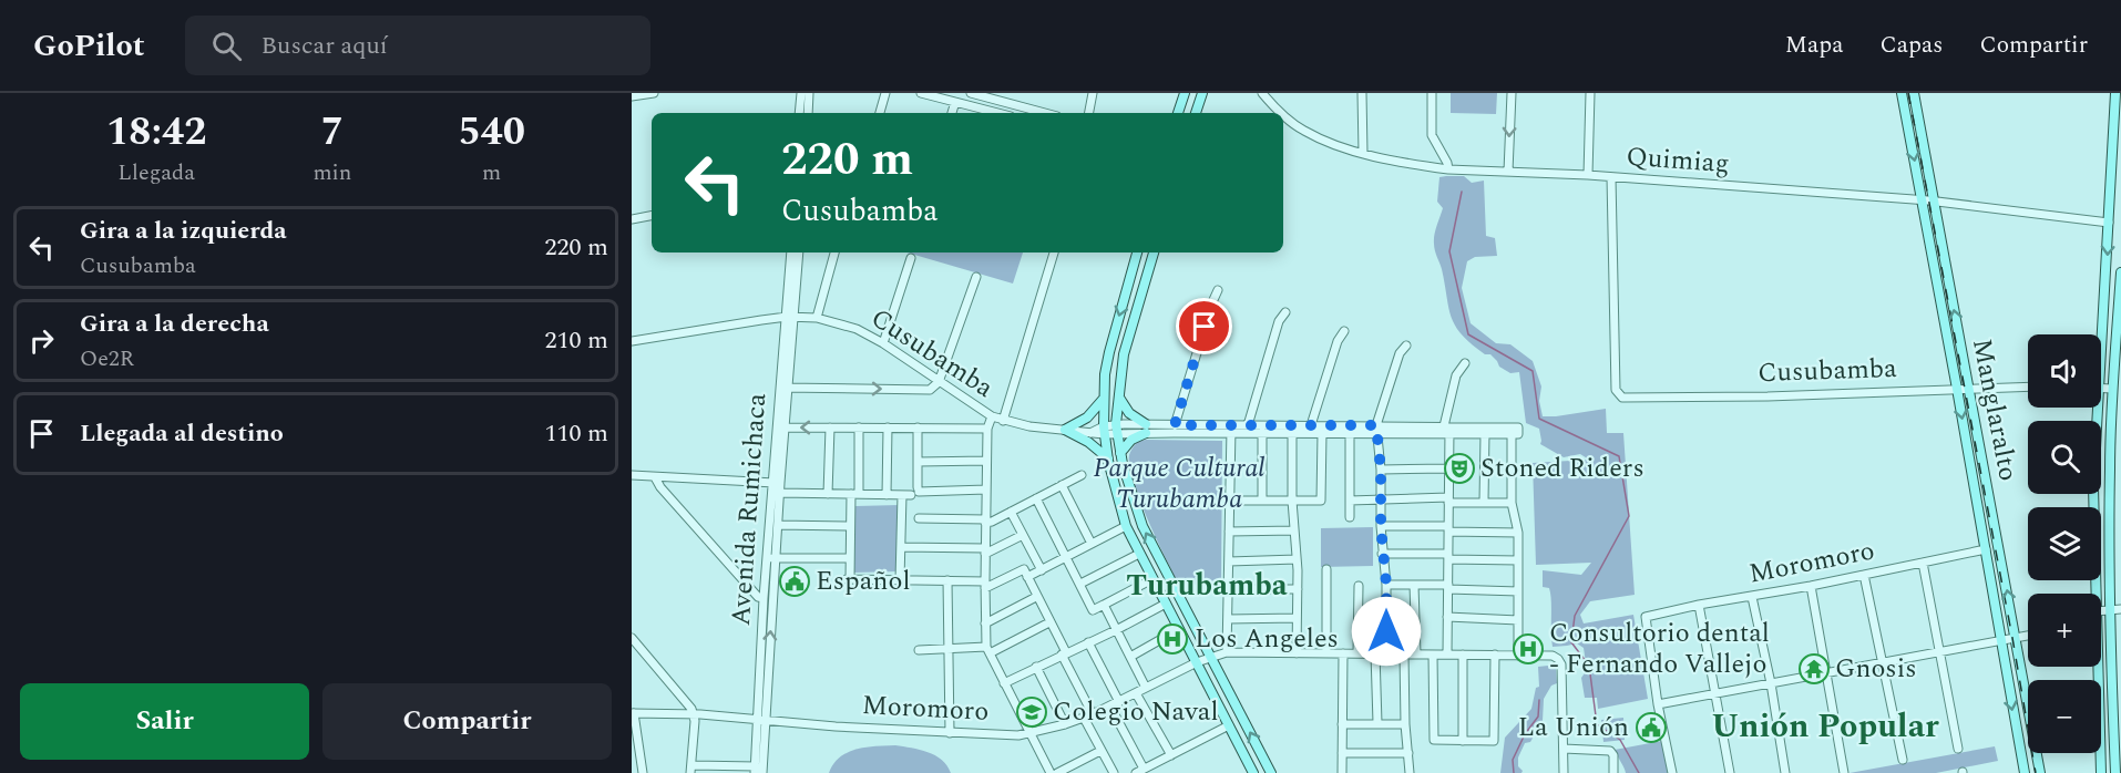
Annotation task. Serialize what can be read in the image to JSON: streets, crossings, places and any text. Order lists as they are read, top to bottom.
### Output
{
  "streets": {
    "main road": ["Manglaralto"],
    "street": [
      "Quimiag",
      "Cusubamba",
      "Avenida Rumichaca",
      "Moromoro"
    ]
  },
  "crossings": [
    ["Quimiag", "Cusubamba"],
    ["Quimiag", "Manglaralto"],
    ["Cusubamba", "Manglaralto"],
    ["Cusubamba", "Avenida Rumichaca"],
    ["Manglaralto", "Moromoro"],
    ["Avenida Rumichaca", "Moromoro"]
  ],
  "districts": ["Turubamba", "Unión Popular"],
  "parks": ["Parque Cultural Turubamba"],
  "places": {
    "theatre": ["Stoned Riders"],
    "public building": ["Español", "La Unión"],
    "hospital": ["Los Angeles", "Consultorio dental - Fernando Vallejo"],
    "temple": ["Gnosis"],
    "school or university": ["Colegio Naval"]
  },
  "page": {
    "header": "GoPilot",
    "search": "Buscar aquí",
    "nav": ["Mapa", "Capas", "Compartir"],
    "eta": [
      "18:42",
      "Llegada",
      "7",
      "min",
      "540",
      "m"
    ],
    "turn": ["220 m", "Cusubamba"],
    "list": [
      {
        "name": "Gira a la izquierda",
        "note": "Cusubamba",
        "value": "220 m"
      },
      {
        "name": "Gira a la derecha",
        "note": "Oe2R",
        "value": "210 m"
      },
      {
        "name": "Llegada al destino",
        "value": "110 m"
      }
    ],
    "map_buttons": ["+", "−"],
    "buttons": ["Salir", "Compartir"]
  }
}
